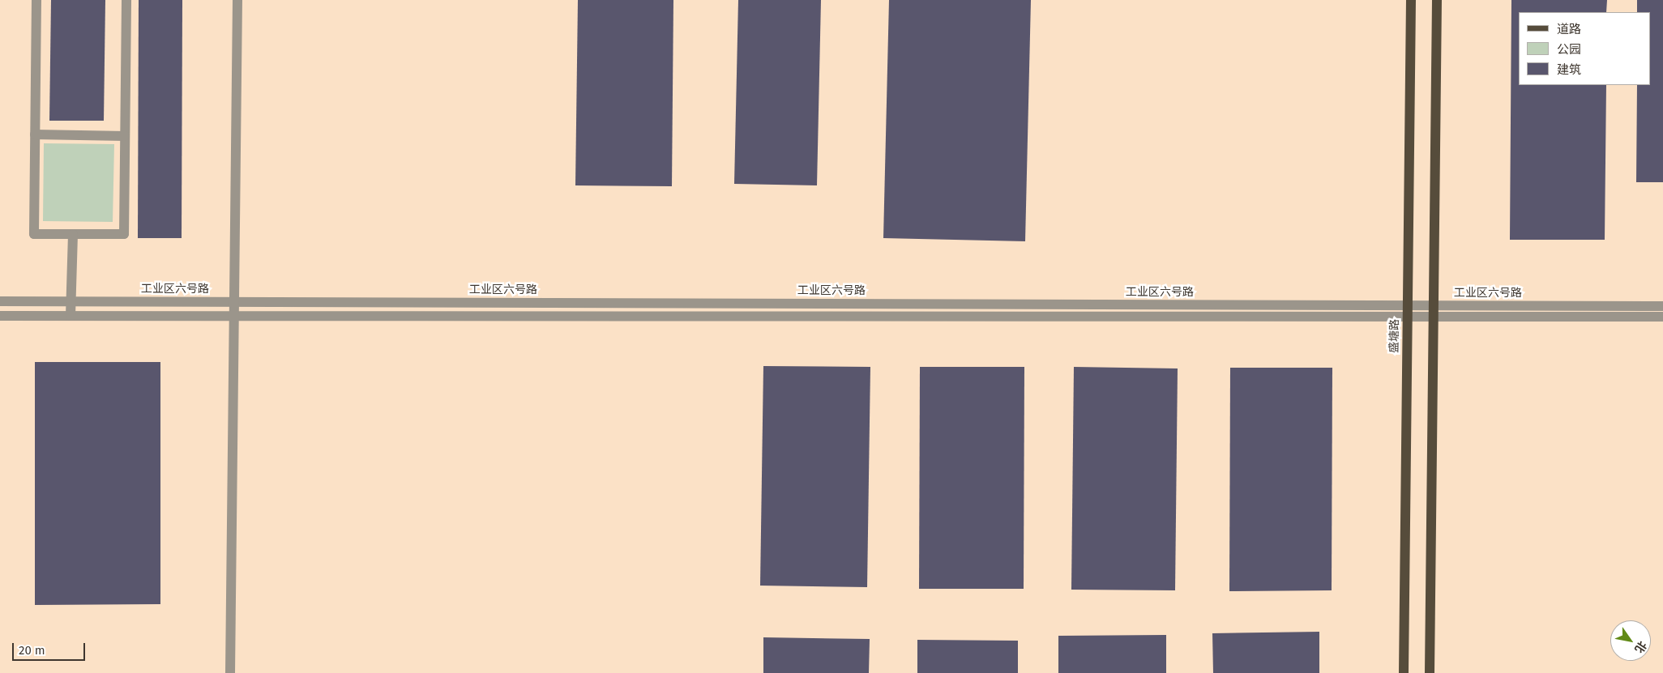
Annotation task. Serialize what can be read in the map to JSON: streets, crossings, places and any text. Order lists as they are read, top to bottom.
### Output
{
  "streets": {
    "main road": ["盛塘路"],
    "street": ["工业区六号路"]
  },
  "crossings": [
    ["工业区六号路", "盛塘路"]
  ],
  "legend": ["道路", "公园", "建筑"],
  "scale_bar": "20 m",
  "north": "bottom right"
}
